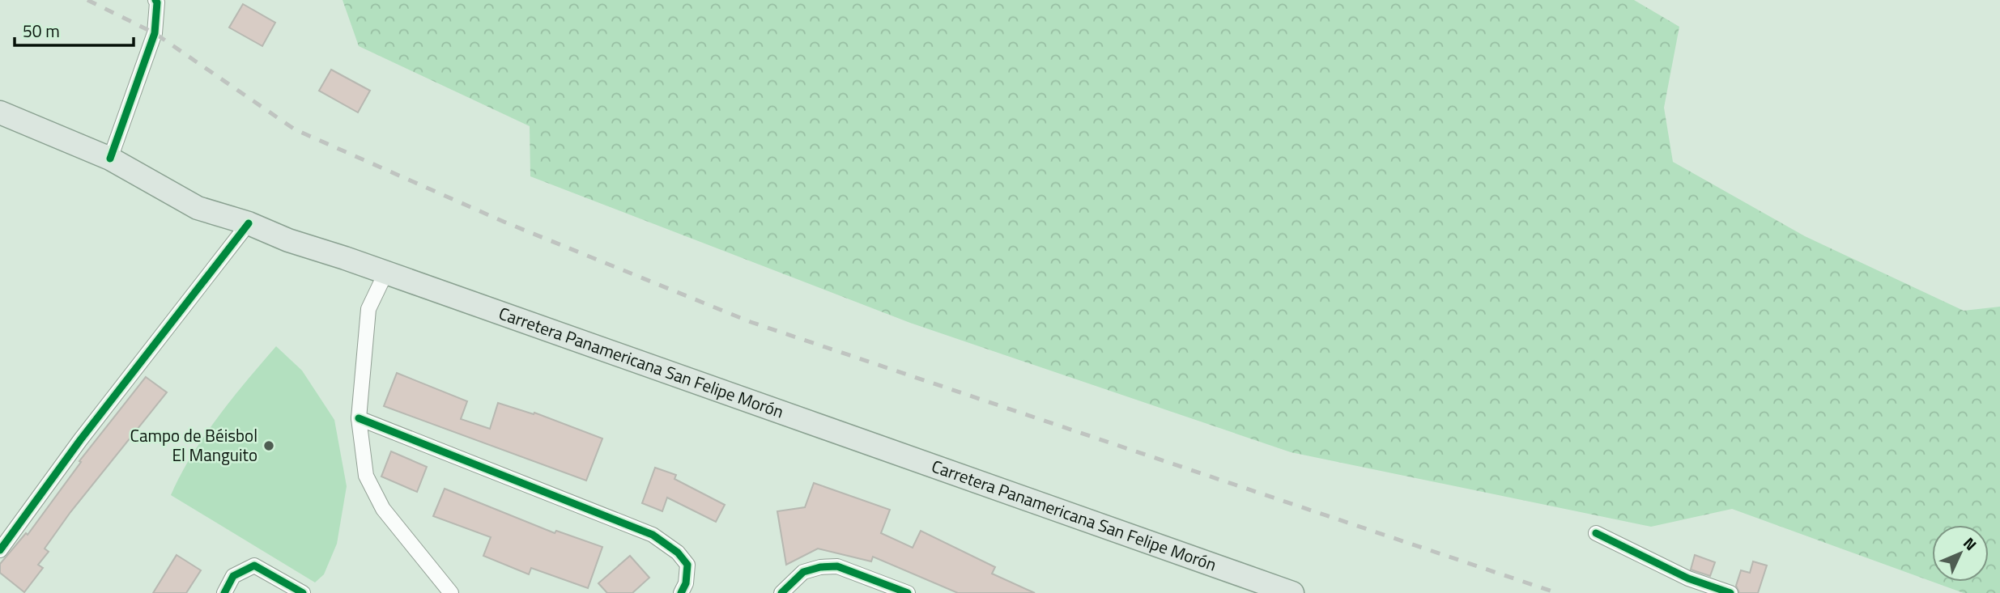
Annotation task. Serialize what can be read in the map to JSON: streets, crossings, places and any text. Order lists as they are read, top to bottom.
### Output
{
  "streets": {
    "main road": ["Carretera Panamericana San Felipe Morón"]
  },
  "places": ["Campo de Béisbol El Manguito"],
  "scale_bar": "50 m",
  "north": "top right"
}
